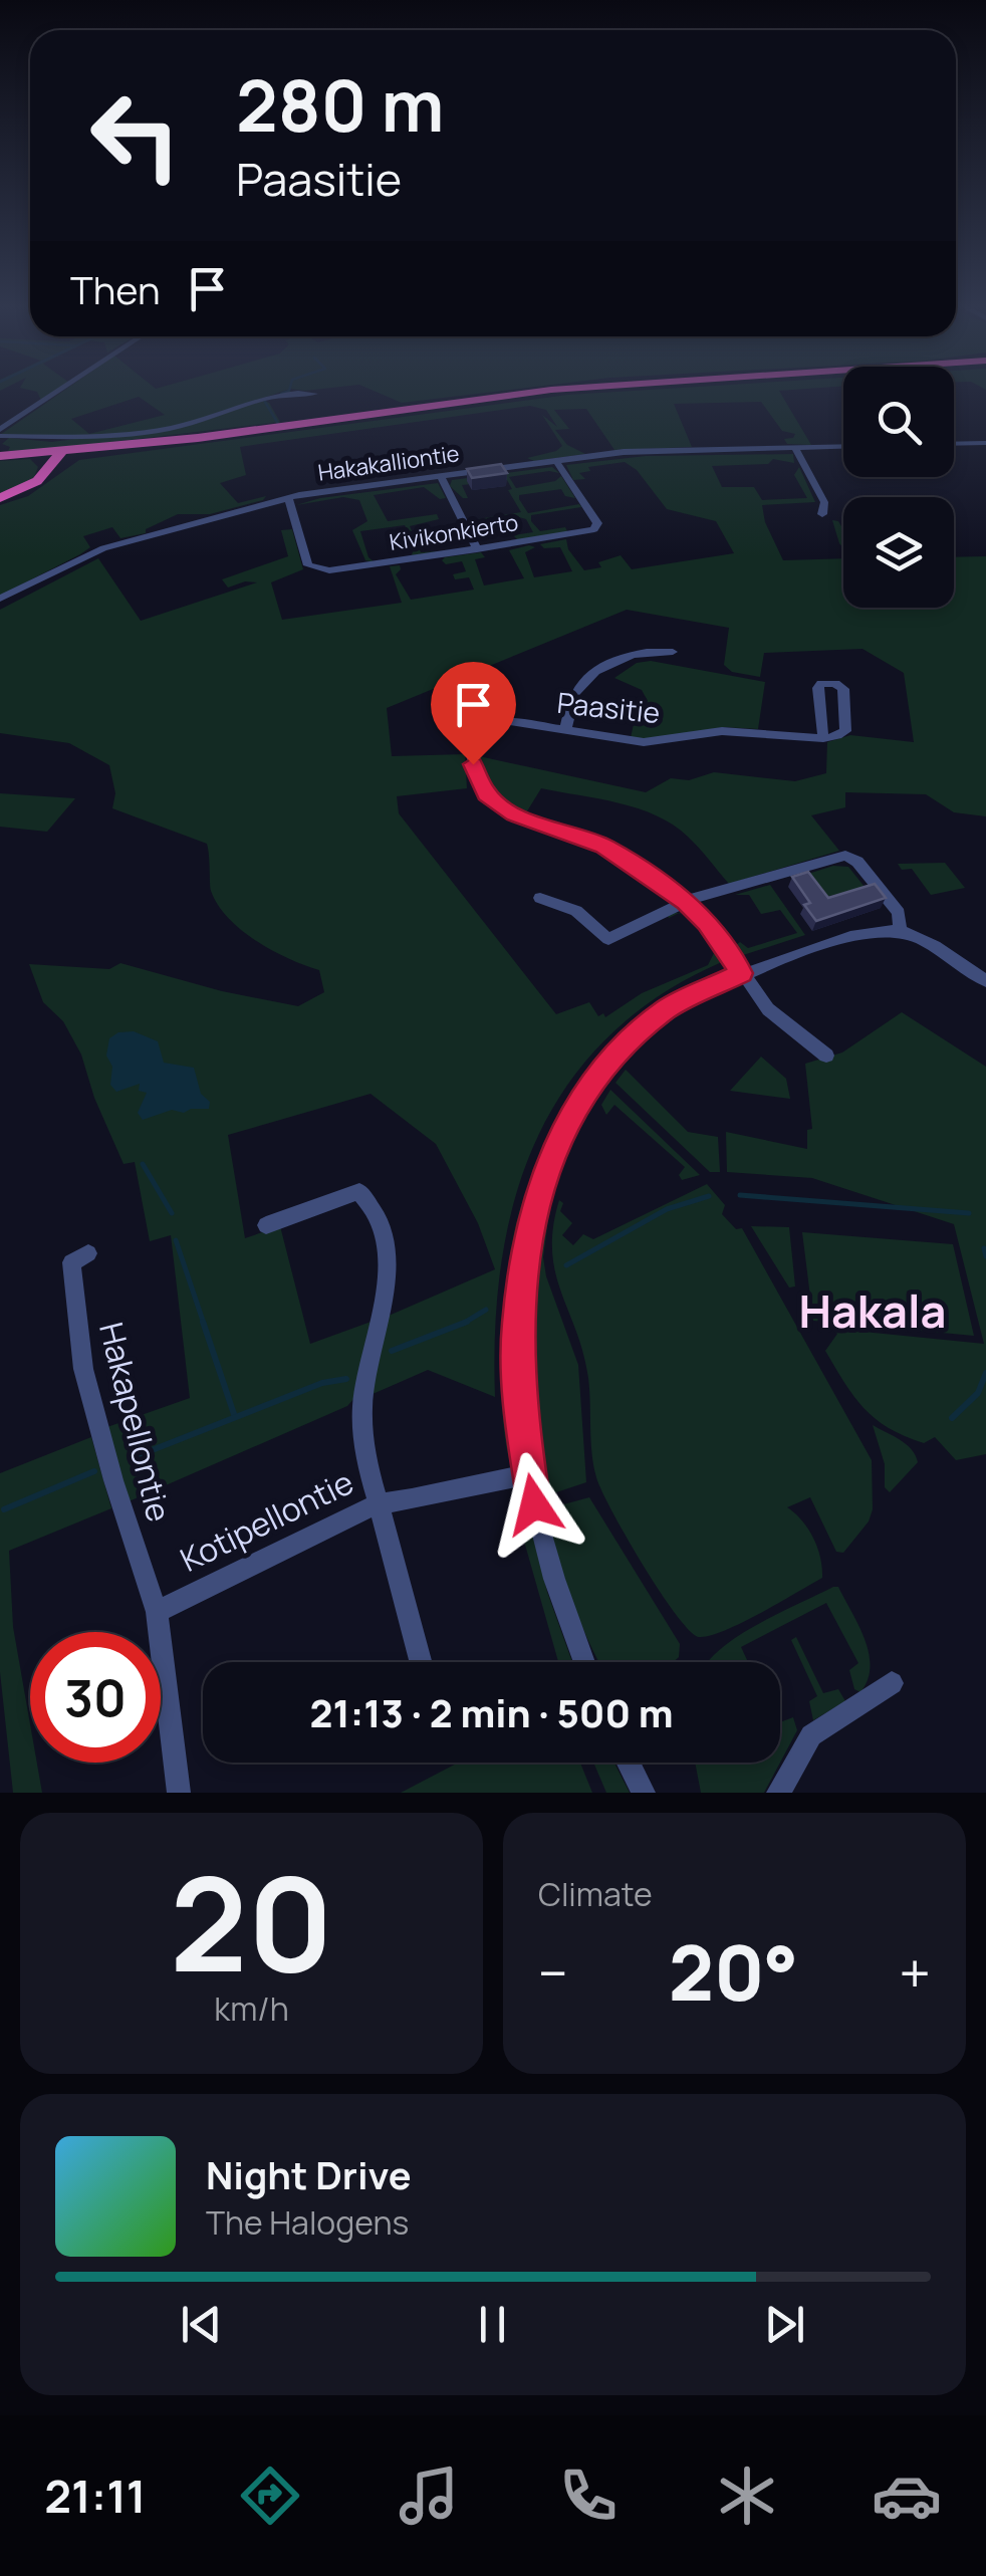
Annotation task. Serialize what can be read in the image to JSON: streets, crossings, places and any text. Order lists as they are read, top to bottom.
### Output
{
  "streets": {
    "street": [
      "Hakakalliontie",
      "Kivikonkierto",
      "Paasitie",
      "Hakapellontie",
      "Kotipellontie"
    ]
  },
  "crossings": [
    ["Hakakalliontie", "Kivikonkierto"],
    ["Hakapellontie", "Kotipellontie"]
  ],
  "districts": ["Hakala"],
  "page": {
    "turn": ["280 m", "Paasitie"],
    "then": "Then",
    "limit": "30",
    "trip": "21:13 · 2 min · 500 m",
    "tile": [
      ["20", "km/h"],
      "Climate"
    ],
    "heat": ["−", "20°", "+"],
    "song": ["Night Drive", "The Halogens"],
    "tabs": "21:11"
  }
}
